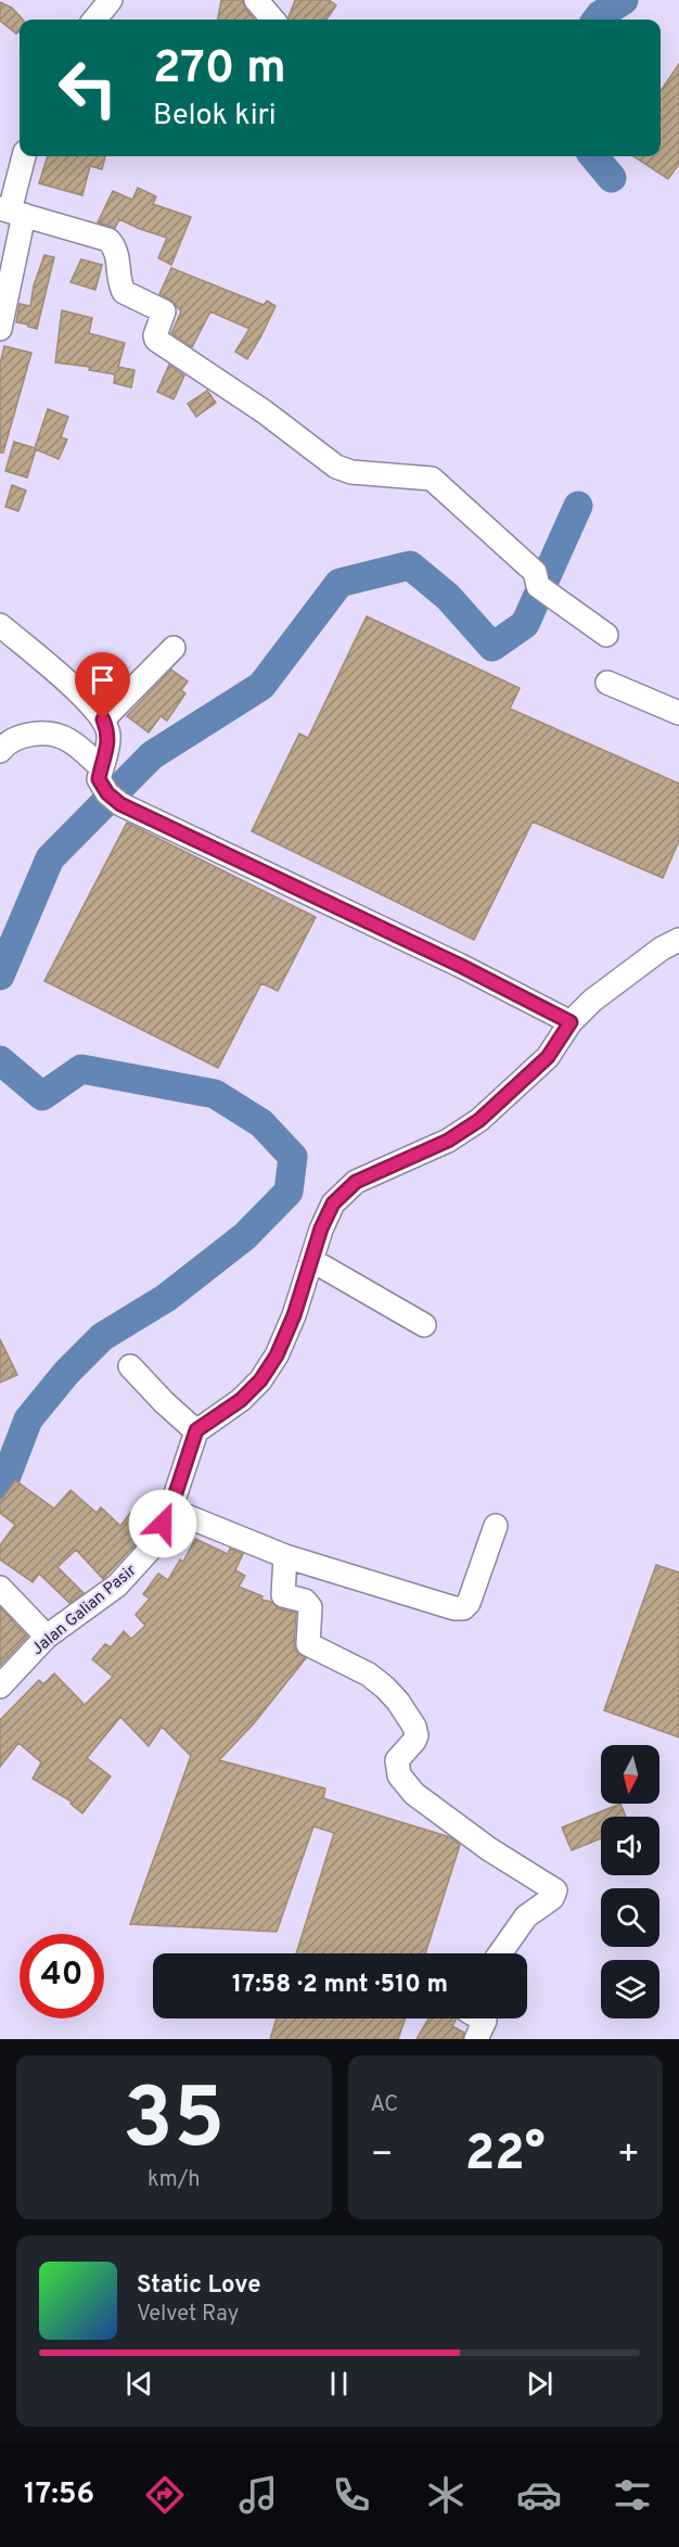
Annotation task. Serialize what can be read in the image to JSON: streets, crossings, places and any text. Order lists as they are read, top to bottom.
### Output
{
  "streets": {
    "street": ["Jalan Galian Pasir"]
  },
  "north": "bottom",
  "page": {
    "turn": ["270 m", "Belok kiri"],
    "limit": "40",
    "trip": "17:58 · 2 mnt · 510 m",
    "tile": [
      ["35", "km/h"],
      "AC"
    ],
    "heat": ["−", "22°", "+"],
    "song": ["Static Love", "Velvet Ray"],
    "tabs": "17:56"
  }
}
